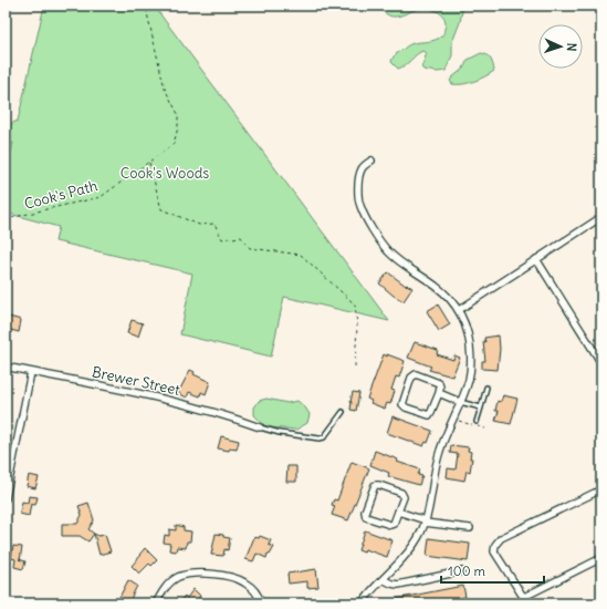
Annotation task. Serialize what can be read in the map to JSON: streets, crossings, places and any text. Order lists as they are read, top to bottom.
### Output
{
  "streets": {
    "street": ["Brewer Street"],
    "path": ["Cook's Path"]
  },
  "parks": ["Cook's Woods"],
  "scale_bar": "100 m",
  "north": "right"
}
